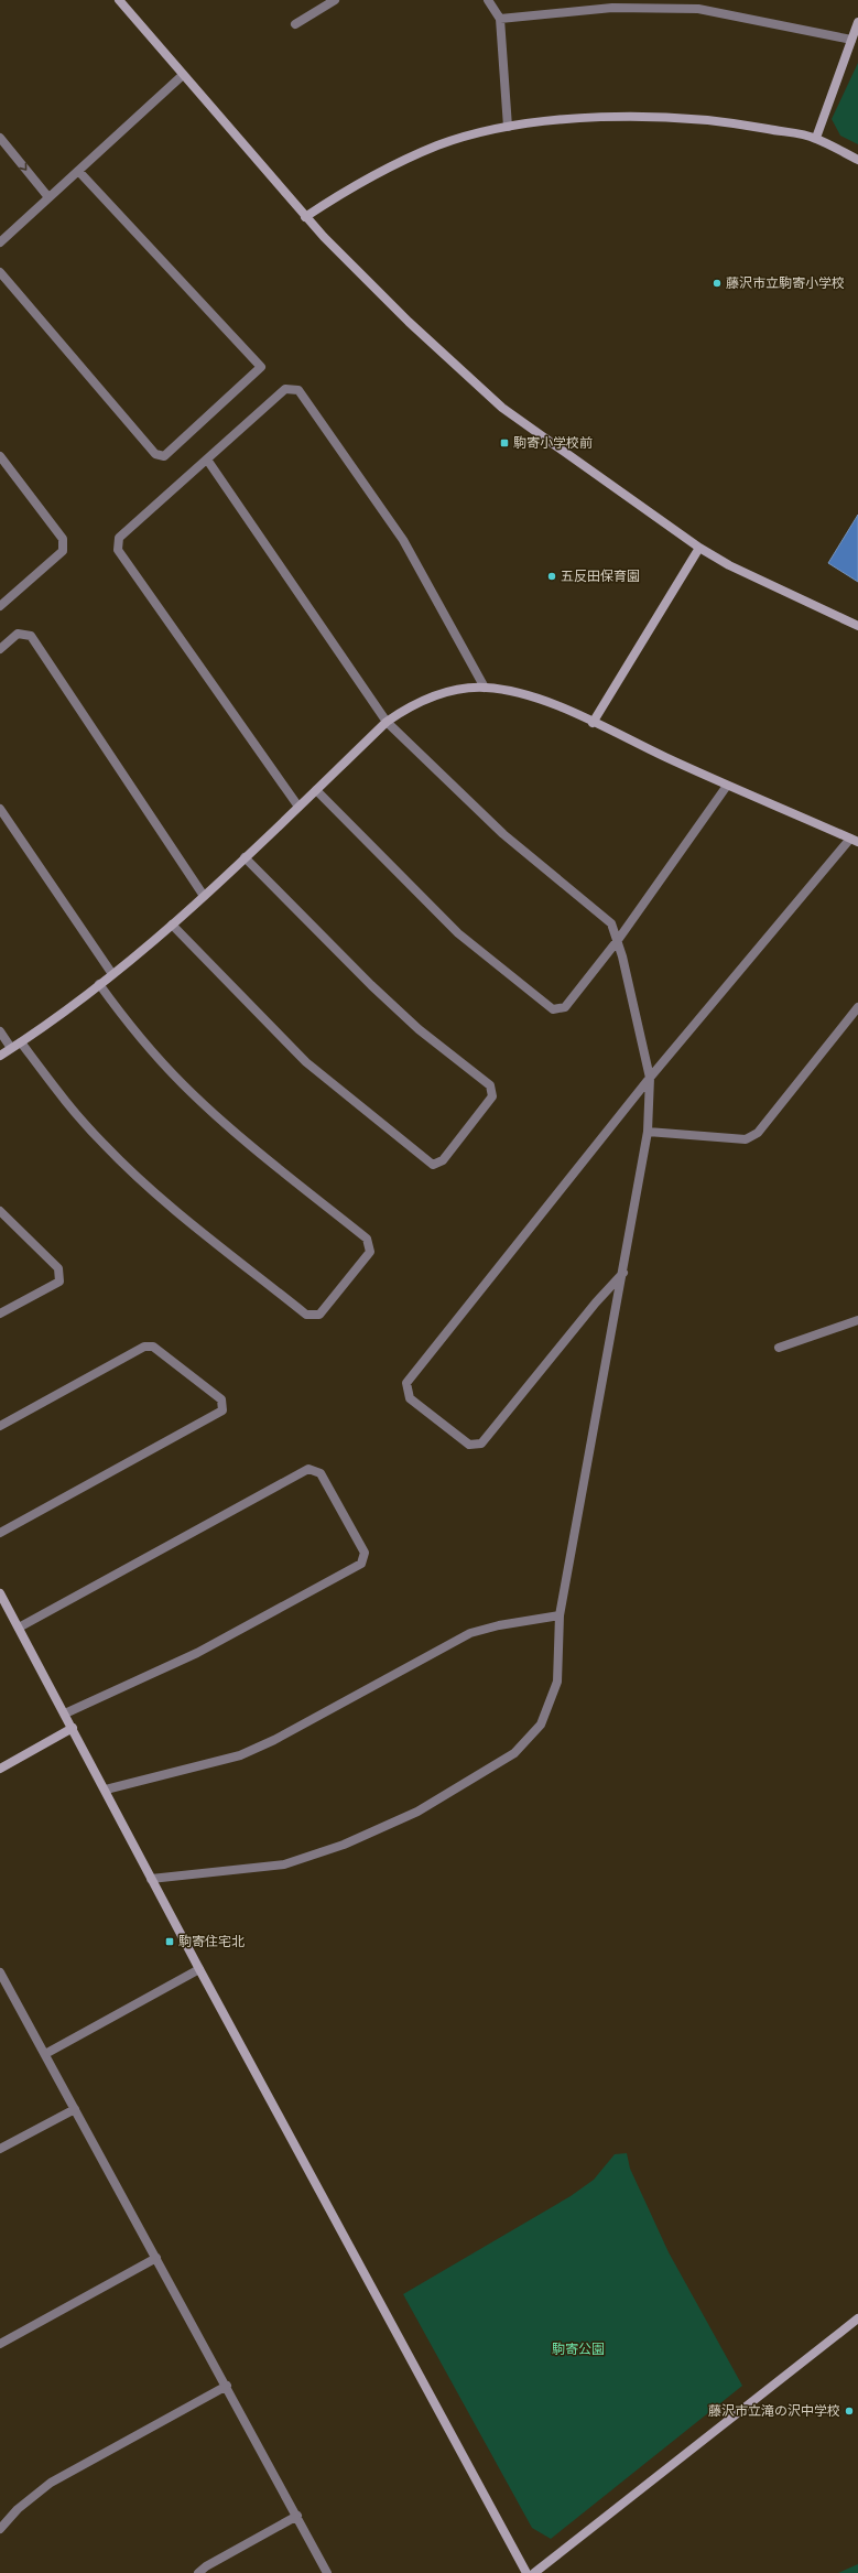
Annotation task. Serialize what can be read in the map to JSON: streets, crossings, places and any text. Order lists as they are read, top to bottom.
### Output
{
  "parks": ["駒寄公園"],
  "places": {
    "other": ["藤沢市立駒寄小学校", "五反田保育園", "藤沢市立滝の沢中学校"],
    "transit": ["駒寄小学校前", "駒寄住宅北"]
  }
}
